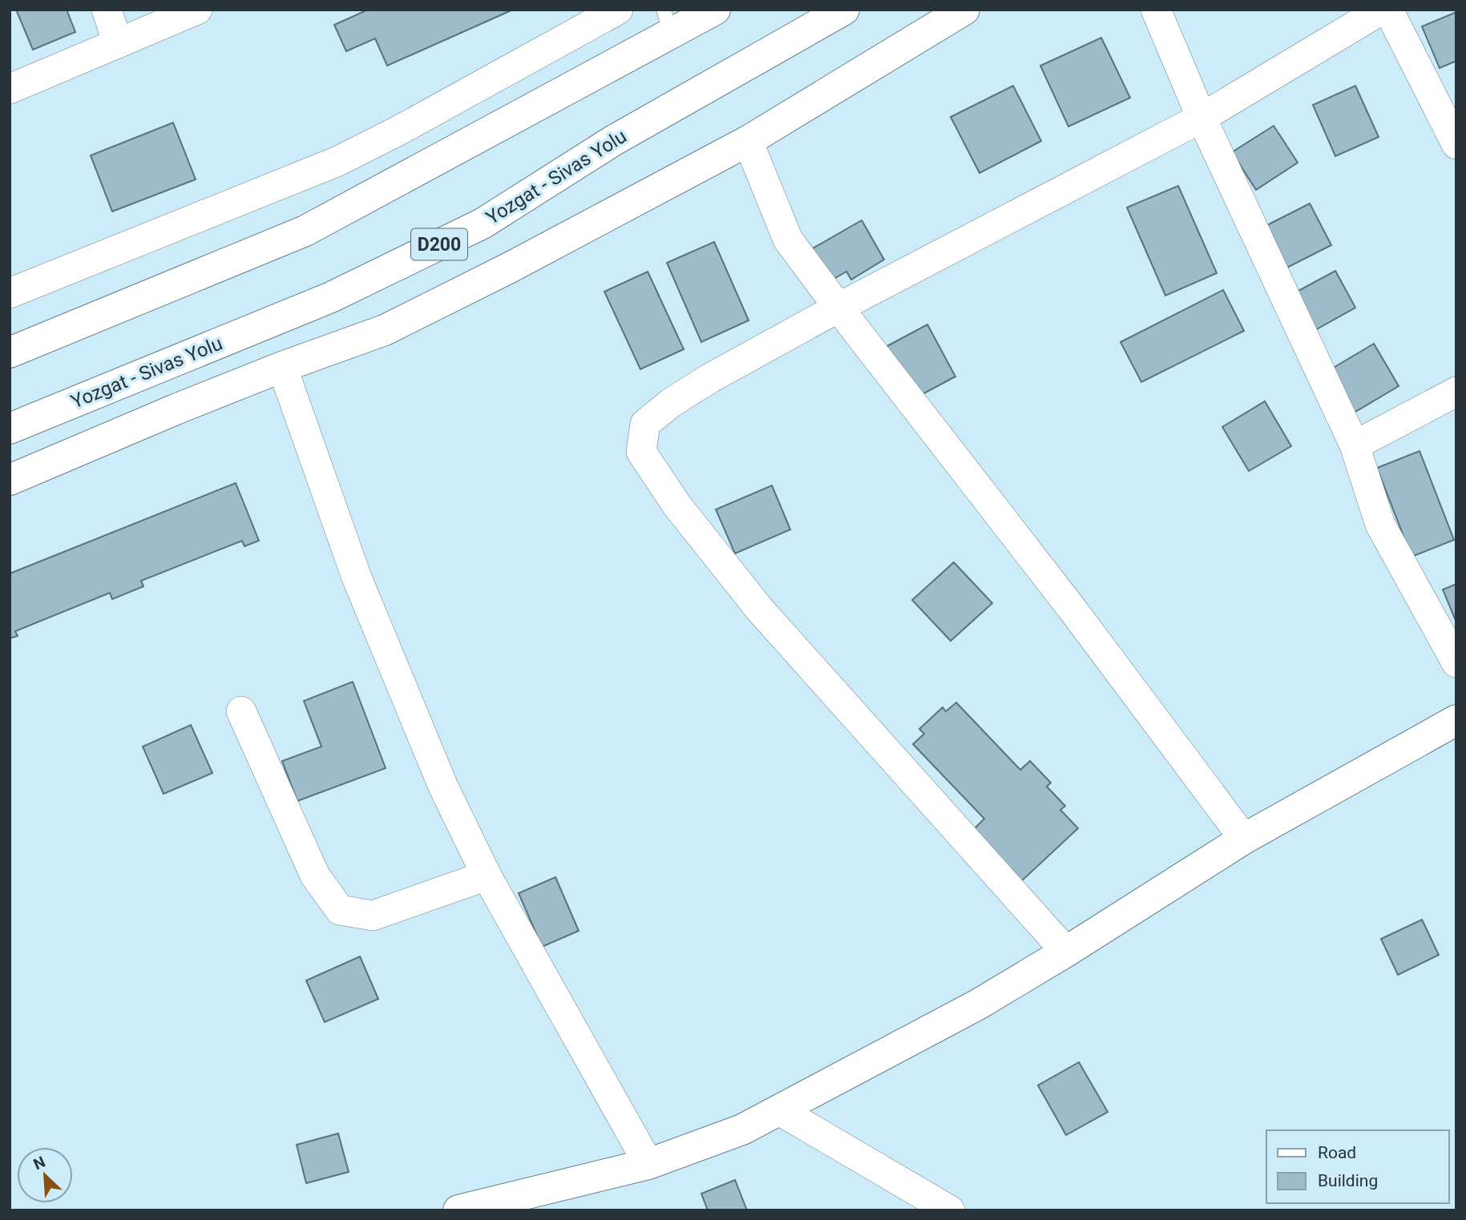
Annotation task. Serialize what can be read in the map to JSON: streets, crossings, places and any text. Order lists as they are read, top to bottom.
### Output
{
  "streets": {
    "main road": ["Yozgat - Sivas Yolu", "D200"]
  },
  "legend": ["Road", "Building"],
  "north": "top left"
}
